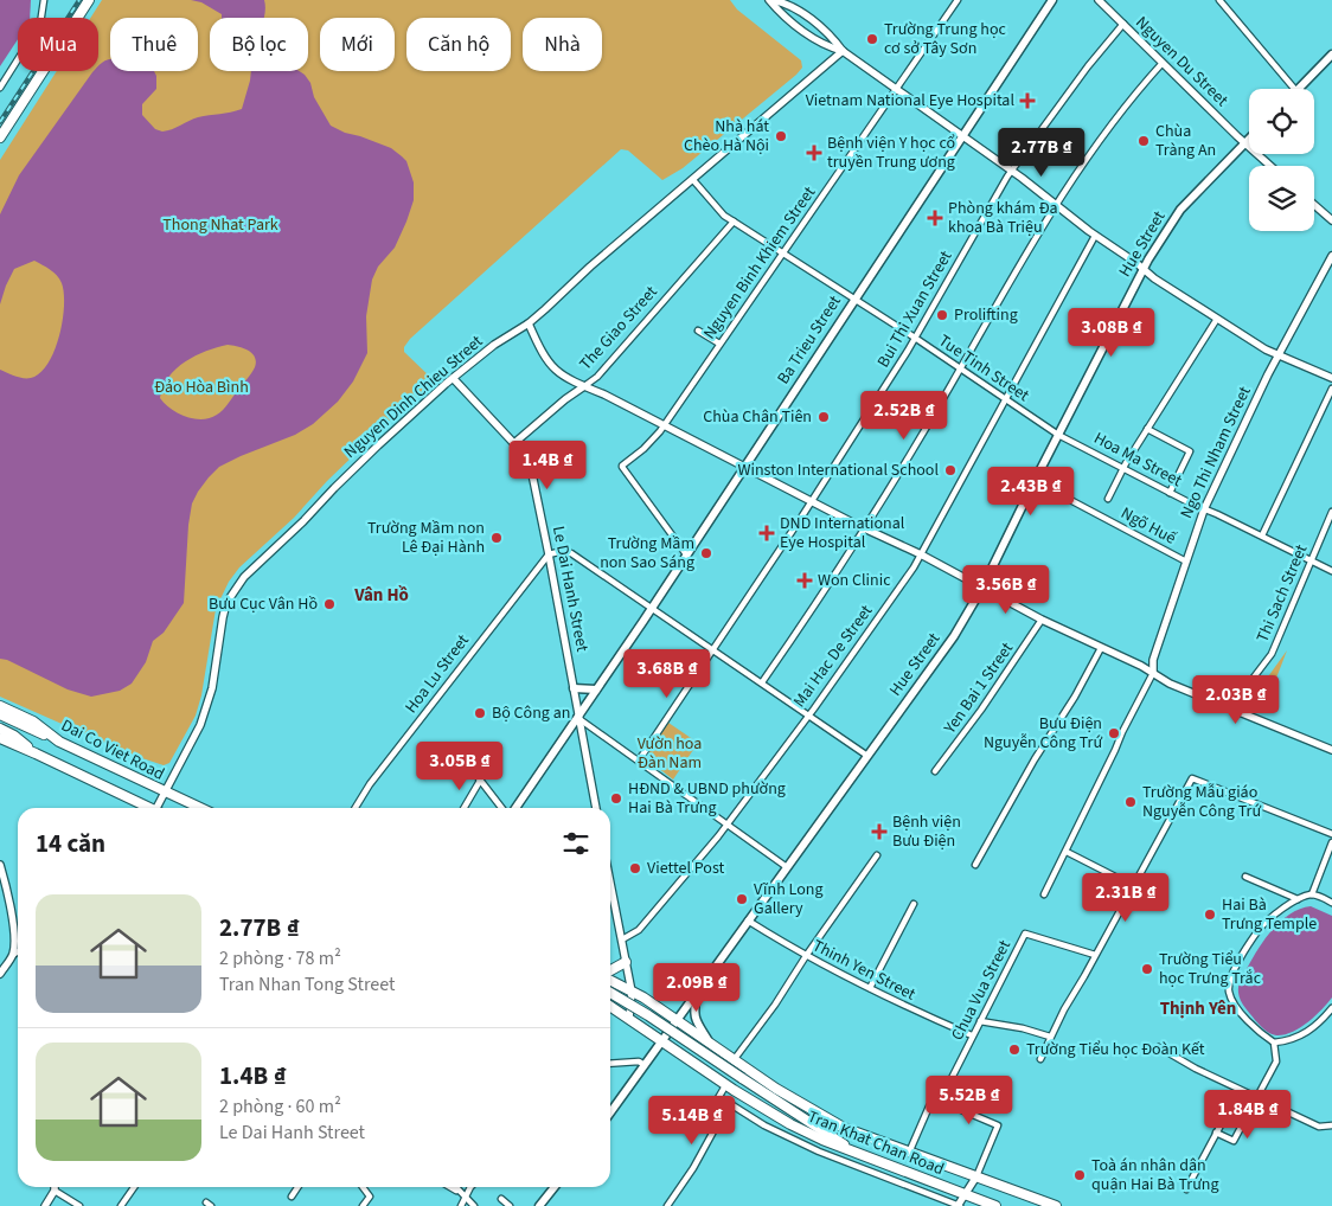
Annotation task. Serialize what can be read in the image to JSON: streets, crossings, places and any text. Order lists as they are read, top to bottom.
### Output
{
  "streets": {
    "main road": [
      "Hue Street",
      "Ba Trieu Street",
      "Dai Co Viet Road",
      "Tran Khat Chan Road"
    ],
    "street": [
      "Nguyen Du Street",
      "Nguyen Binh Khiem Street",
      "Bui Thi Xuan Street",
      "The Giao Street",
      "Tue Tinh Street",
      "Nguyen Dinh Chieu Street",
      "Ngo Thi Nham Street",
      "Hoa Ma Street",
      "Ngõ Huế",
      "Le Dai Hanh Street",
      "Thi Sach Street",
      "Mai Hac De Street",
      "Hoa Lu Street",
      "Yen Bai 1 Street",
      "Thinh Yen Street",
      "Chua Vua Street"
    ]
  },
  "crossings": [
    ["Nguyen Du Street", "Hue Street"],
    ["Nguyen Du Street", "Bui Thi Xuan Street"],
    ["Hue Street", "Tue Tinh Street"],
    ["Hue Street", "Hoa Ma Street"],
    ["Hue Street", "Ngõ Huế"],
    ["Hue Street", "Thinh Yen Street"],
    ["Hue Street", "Tran Khat Chan Road"],
    ["Nguyen Binh Khiem Street", "Ba Trieu Street"],
    ["Nguyen Binh Khiem Street", "Tue Tinh Street"],
    ["Bui Thi Xuan Street", "Tue Tinh Street"],
    ["The Giao Street", "Tue Tinh Street"],
    ["The Giao Street", "Le Dai Hanh Street"],
    ["Ba Trieu Street", "Tue Tinh Street"],
    ["Ba Trieu Street", "Le Dai Hanh Street"],
    ["Tue Tinh Street", "Nguyen Dinh Chieu Street"],
    ["Tue Tinh Street", "Hoa Ma Street"],
    ["Tue Tinh Street", "Mai Hac De Street"],
    ["Nguyen Dinh Chieu Street", "Le Dai Hanh Street"],
    ["Nguyen Dinh Chieu Street", "Dai Co Viet Road"],
    ["Ngo Thi Nham Street", "Hoa Ma Street"],
    ["Ngo Thi Nham Street", "Ngõ Huế"],
    ["Hoa Ma Street", "Thi Sach Street"],
    ["Le Dai Hanh Street", "Hoa Lu Street"],
    ["Thinh Yen Street", "Chua Vua Street"],
    ["Chua Vua Street", "Tran Khat Chan Road"]
  ],
  "districts": ["Vân Hồ", "Thịnh Yên"],
  "parks": ["Thong Nhat Park", "Đảo Hòa Bình", "Vườn hoa Đàn Nam"],
  "places": {
    "other": [
      "Trường Trung học cơ sở Tây Sơn",
      "Nhà hát Chèo Hà Nội",
      "Chùa Tràng An",
      "Prolifting",
      "Chùa Chân Tiên",
      "Winston International School",
      "Trường Mầm non Lê Đại Hành",
      "Trường Mầm non Sao Sáng",
      "Bưu Cục Vân Hồ",
      "Bộ Công an",
      "Bưu Điện Nguyễn Công Trứ",
      "HĐND & UBND phường Hai Bà Trưng",
      "Trường Mẫu giáo Nguyễn Công Trứ",
      "Viettel Post",
      "Vĩnh Long Gallery",
      "Hai Bà Trưng Temple",
      "Trường Tiểu học Trưng Trắc",
      "Trường Tiểu học Đoàn Kết",
      "Toà án nhân dân quận Hai Bà Trưng"
    ],
    "health": [
      "Vietnam National Eye Hospital",
      "Bệnh viện Y học cổ truyền Trung ương",
      "Phòng khám Đa khoa Bà Triệu",
      "DND International Eye Hospital",
      "Won Clinic",
      "Bệnh viện Bưu Điện"
    ]
  },
  "page": {
    "chip": [
      "Mua",
      "Thuê",
      "Bộ lọc",
      "Mới",
      "Căn hộ",
      "Nhà"
    ],
    "price": [
      "2.77B ₫",
      "3.08B ₫",
      "2.52B ₫",
      "1.4B ₫",
      "2.43B ₫",
      "3.56B ₫",
      "3.68B ₫",
      "2.03B ₫",
      "3.05B ₫",
      "2.31B ₫",
      "2.09B ₫",
      "5.52B ₫",
      "1.84B ₫",
      "5.14B ₫"
    ],
    "heading": "14 căn",
    "list": [
      {
        "name": "2.77B ₫",
        "note": "2 phòng · 78 m² · Tran Nhan Tong Street"
      },
      {
        "name": "1.4B ₫",
        "note": "2 phòng · 60 m² · Le Dai Hanh Street"
      }
    ]
  }
}
